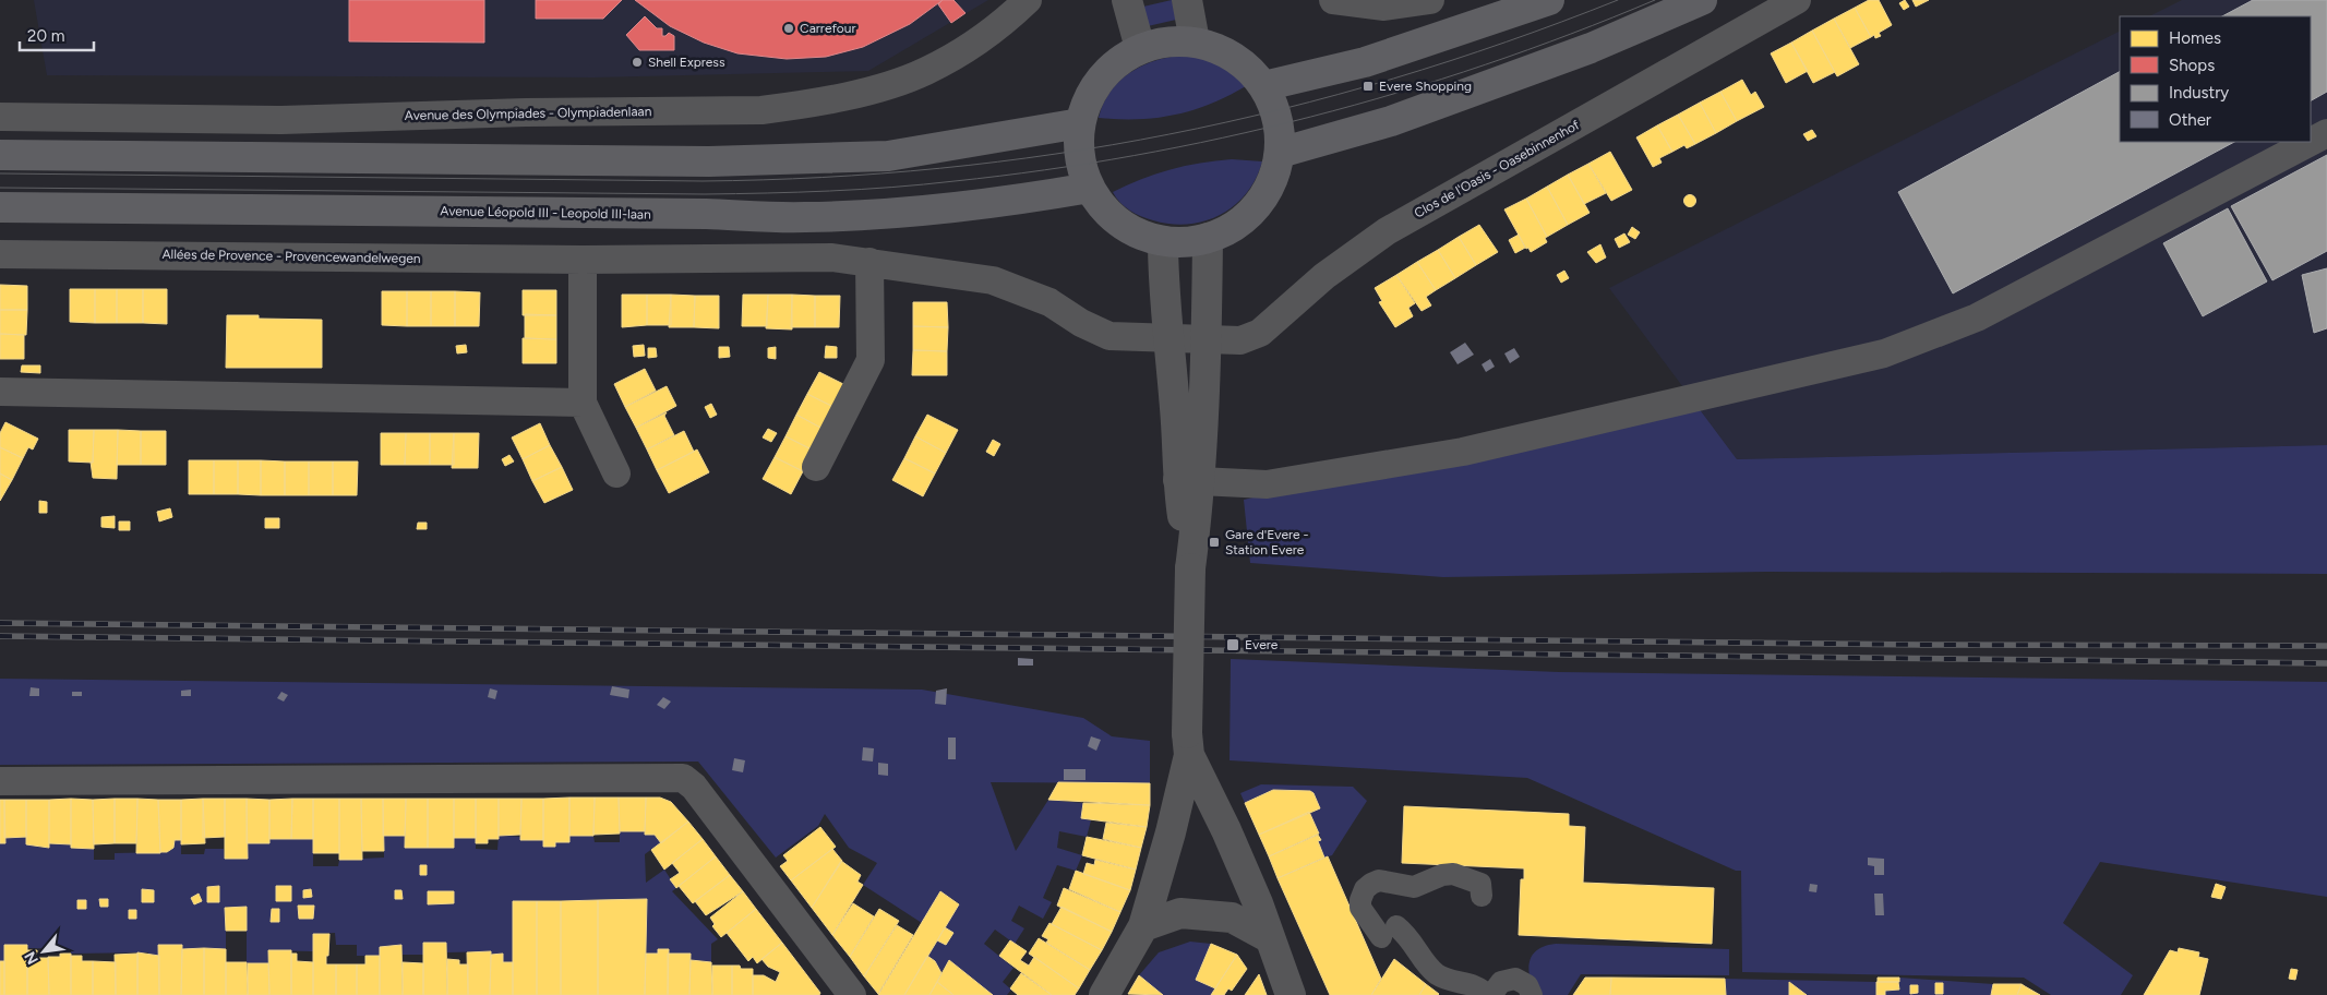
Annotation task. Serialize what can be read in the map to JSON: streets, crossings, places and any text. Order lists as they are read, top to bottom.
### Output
{
  "streets": {
    "main road": ["Avenue Léopold III - Leopold III-laan"],
    "street": ["Avenue des Olympiades - Olympiadenlaan", "Clos de l'Oasis - Oasebinnenhof", "Allées de Provence - Provencewandelwegen"]
  },
  "crossings": [
    ["Clos de l'Oasis - Oasebinnenhof", "Allées de Provence - Provencewandelwegen"]
  ],
  "places": {
    "other": ["Carrefour", "Shell Express"],
    "transit": ["Evere Shopping", "Gare d'Evere - Station Evere", "Evere"]
  },
  "legend": [
    "Homes",
    "Shops",
    "Industry",
    "Other"
  ],
  "scale_bar": "20 m",
  "north": "bottom left"
}
